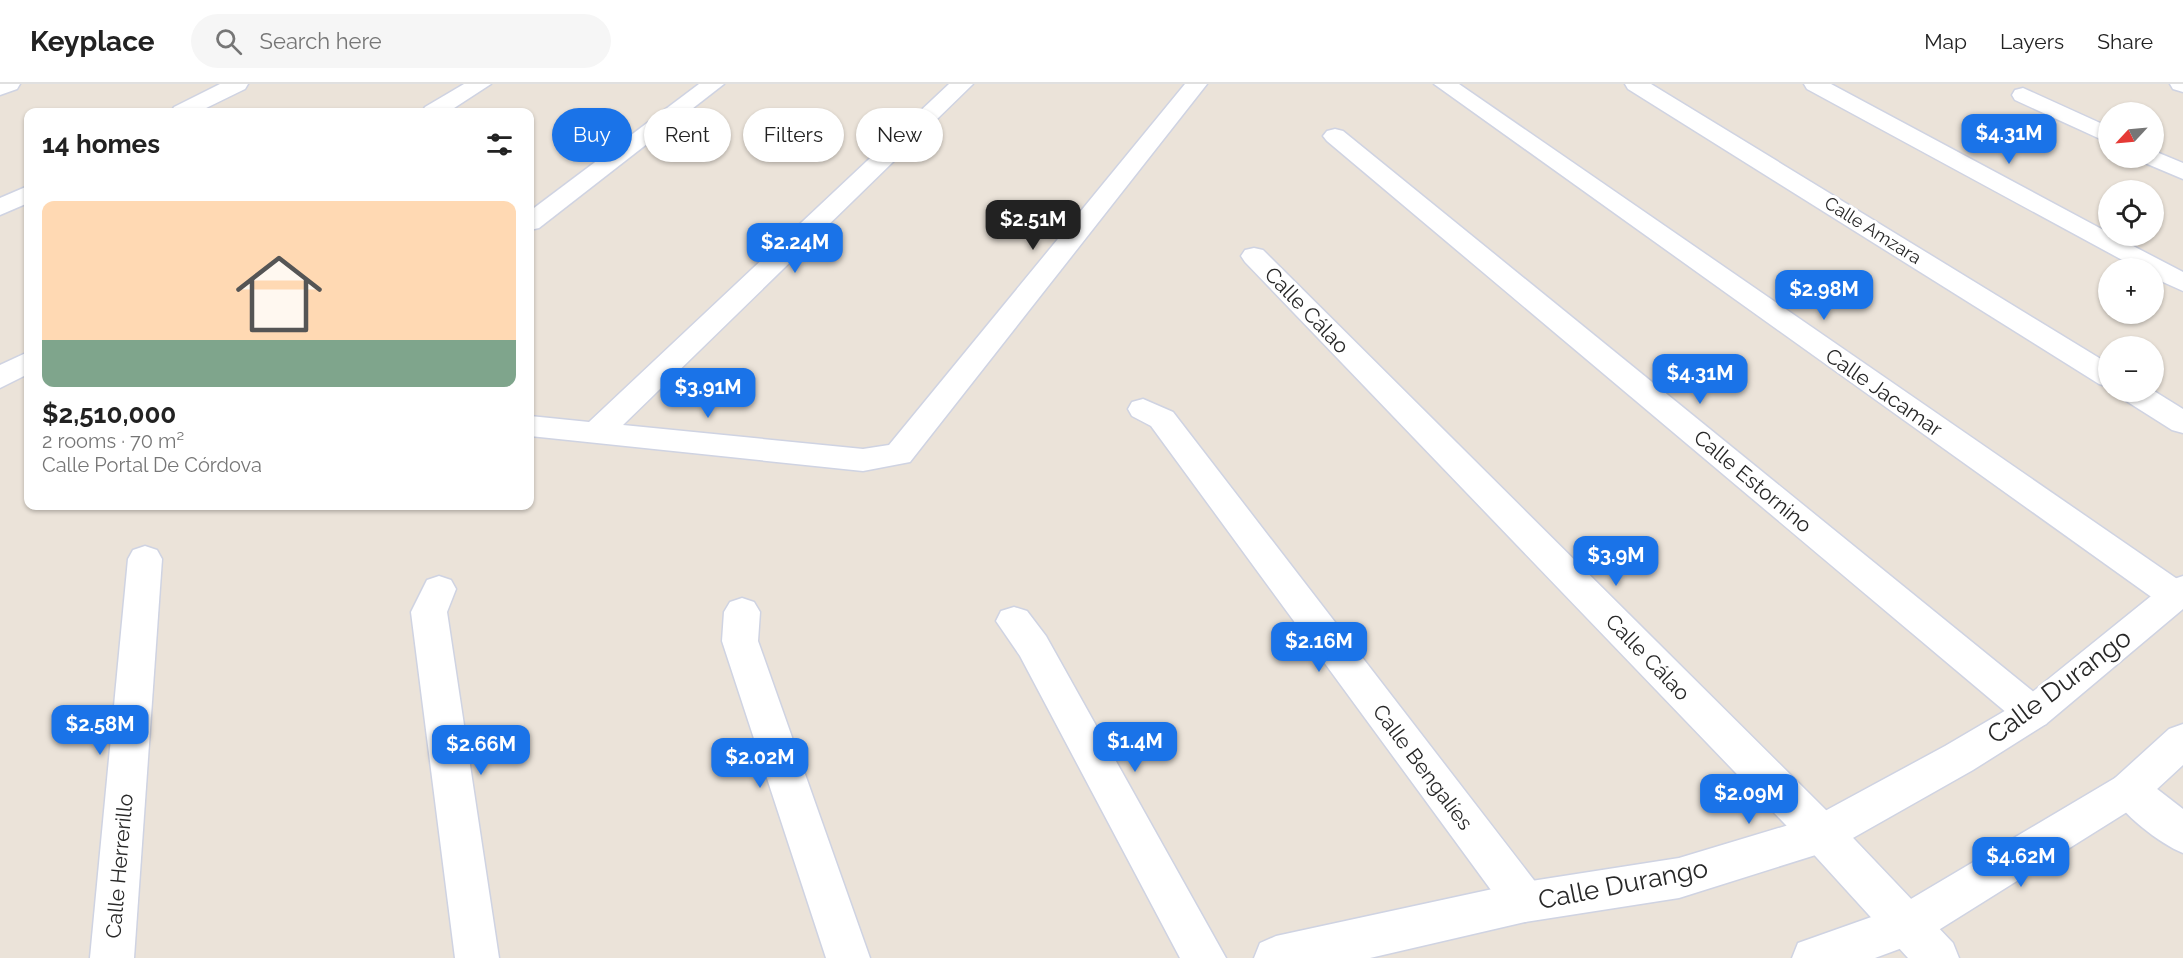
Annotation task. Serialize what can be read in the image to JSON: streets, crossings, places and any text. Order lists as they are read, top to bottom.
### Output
{
  "streets": {
    "street": [
      "Calle Amzara",
      "Calle Cálao",
      "Calle Jacamar",
      "Calle Estornino",
      "Calle Durango",
      "Calle Bengalíes",
      "Calle Herrerillo"
    ]
  },
  "crossings": [
    ["Calle Cálao", "Calle Durango"],
    ["Calle Jacamar", "Calle Durango"],
    ["Calle Estornino", "Calle Durango"],
    ["Calle Durango", "Calle Bengalíes"]
  ],
  "north": "bottom left",
  "page": {
    "header": "Keyplace",
    "search": "Search here",
    "nav": ["Map", "Layers", "Share"],
    "map_buttons": ["+", "−"],
    "chip": [
      "Buy",
      "Rent",
      "Filters",
      "New"
    ],
    "heading": "14 homes",
    "price": [
      "$4.31M",
      "$2.51M",
      "$2.24M",
      "$2.98M",
      "$4.31M",
      "$3.91M",
      "$3.9M",
      "$2.16M",
      "$2.58M",
      "$1.4M",
      "$2.66M",
      "$2.02M",
      "$2.09M",
      "$4.62M"
    ],
    "list": [
      {
        "name": "$2,510,000",
        "note": "2 rooms · 70 m² · Calle Portal De Córdova"
      }
    ]
  }
}
